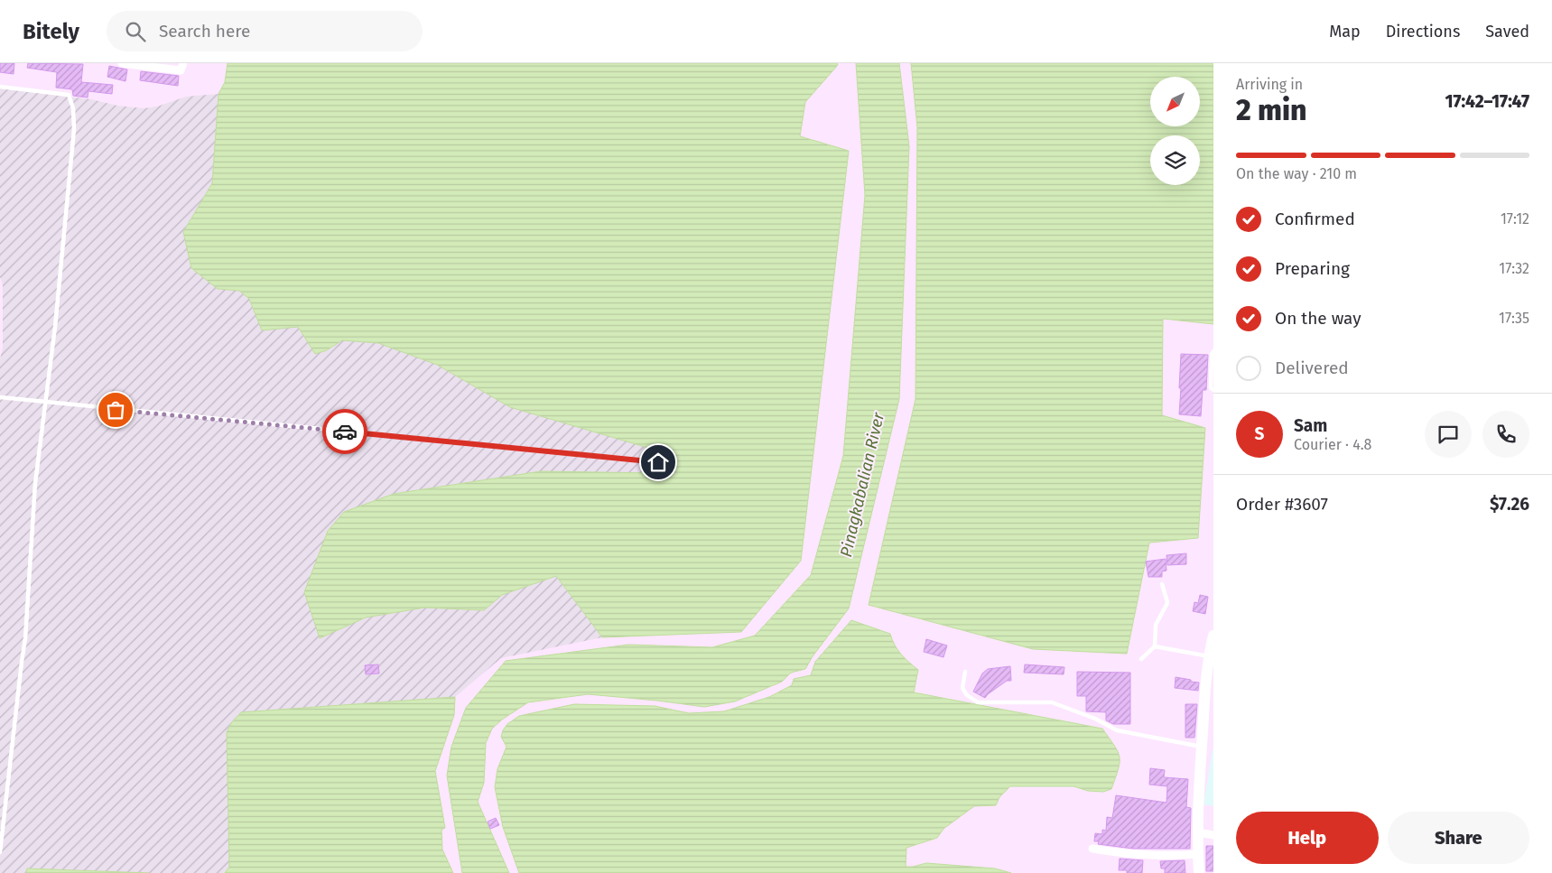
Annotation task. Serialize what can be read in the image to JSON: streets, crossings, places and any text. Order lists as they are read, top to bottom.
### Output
{
  "water": ["Pinagkabalian River"],
  "north": "bottom left",
  "page": {
    "header": "Bitely",
    "search": "Search here",
    "nav": ["Map", "Directions", "Saved"],
    "heading": ["2 min", "Arriving in", "17:42–17:47"],
    "panel": [
      "Sam",
      "Courier · 4.8",
      "Order #3607",
      "$7.26"
    ],
    "bar": "On the way · 210 m",
    "list": [
      ["Confirmed", "17:12"],
      ["Preparing", "17:32"],
      ["On the way", "17:35"],
      "Delivered"
    ],
    "round": "S",
    "buttons": ["Help", "Share"]
  }
}
